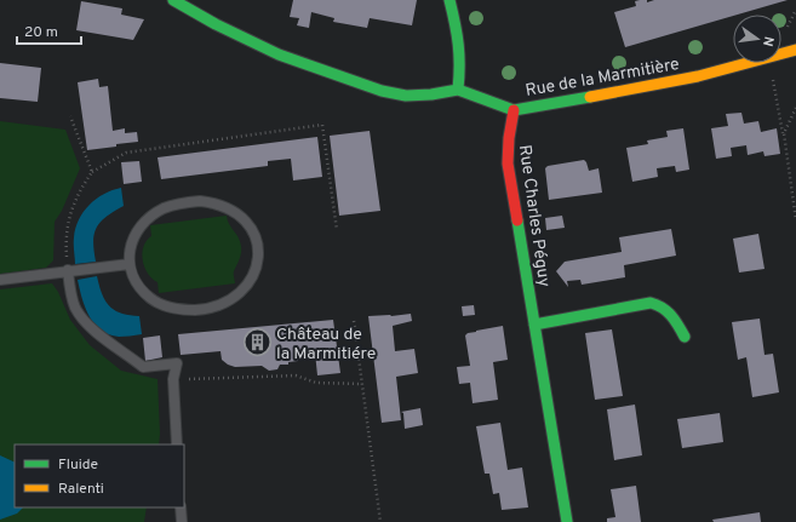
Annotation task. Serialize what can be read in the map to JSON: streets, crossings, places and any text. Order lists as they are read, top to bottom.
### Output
{
  "streets": {
    "street": ["Rue de la Marmitière", "Rue Charles Péguy"]
  },
  "crossings": [
    ["Rue de la Marmitière", "Rue Charles Péguy"]
  ],
  "places": {
    "building": ["Château de la Marmitiére"]
  },
  "legend": ["Fluide", "Ralenti"],
  "scale_bar": "20 m",
  "north": "right"
}
